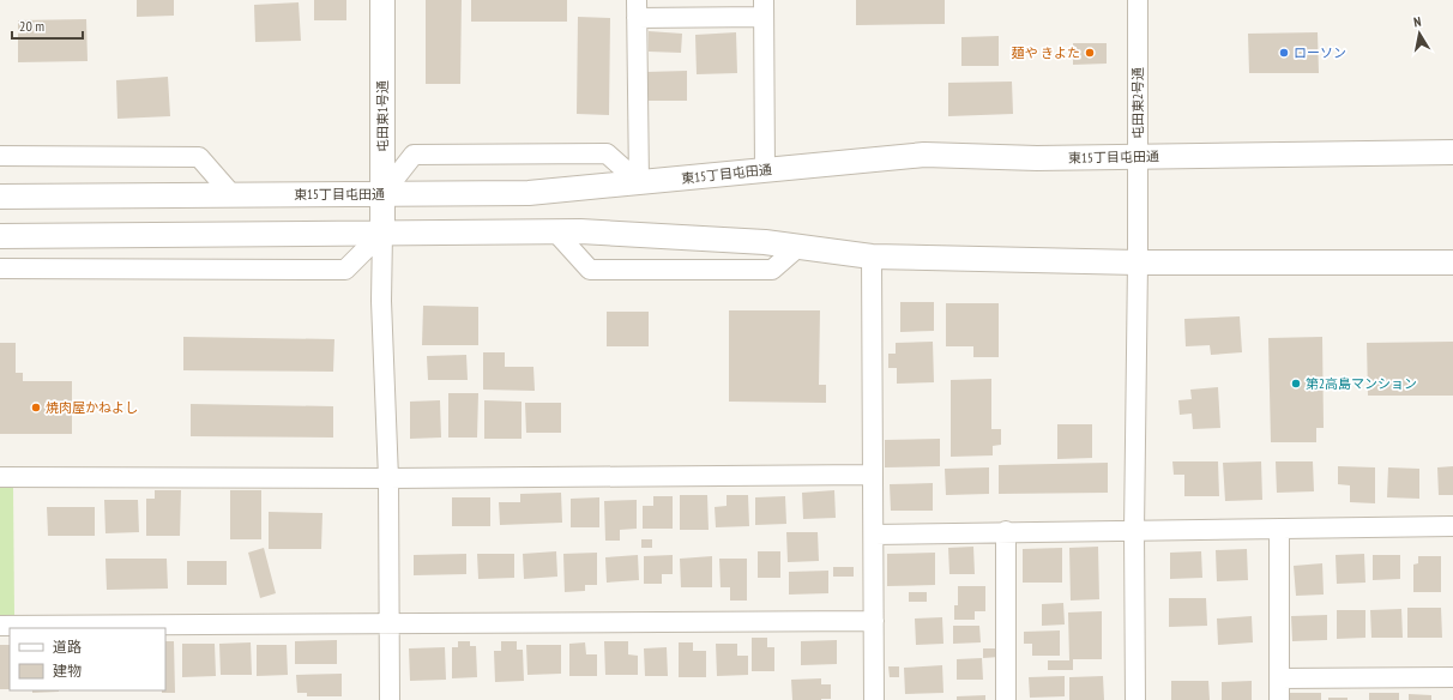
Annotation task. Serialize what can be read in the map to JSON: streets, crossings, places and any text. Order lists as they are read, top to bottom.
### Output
{
  "streets": {
    "street": ["屯田東2号通", "屯田東1号通", "東15丁目屯田通"]
  },
  "crossings": [
    ["屯田東2号通", "東15丁目屯田通"],
    ["屯田東1号通", "東15丁目屯田通"]
  ],
  "places": [
    "麺や きよた",
    "ローソン",
    "第2高島マンション",
    "焼肉屋かねよし"
  ],
  "legend": ["道路", "建物"],
  "scale_bar": "20 m",
  "north": "top"
}
